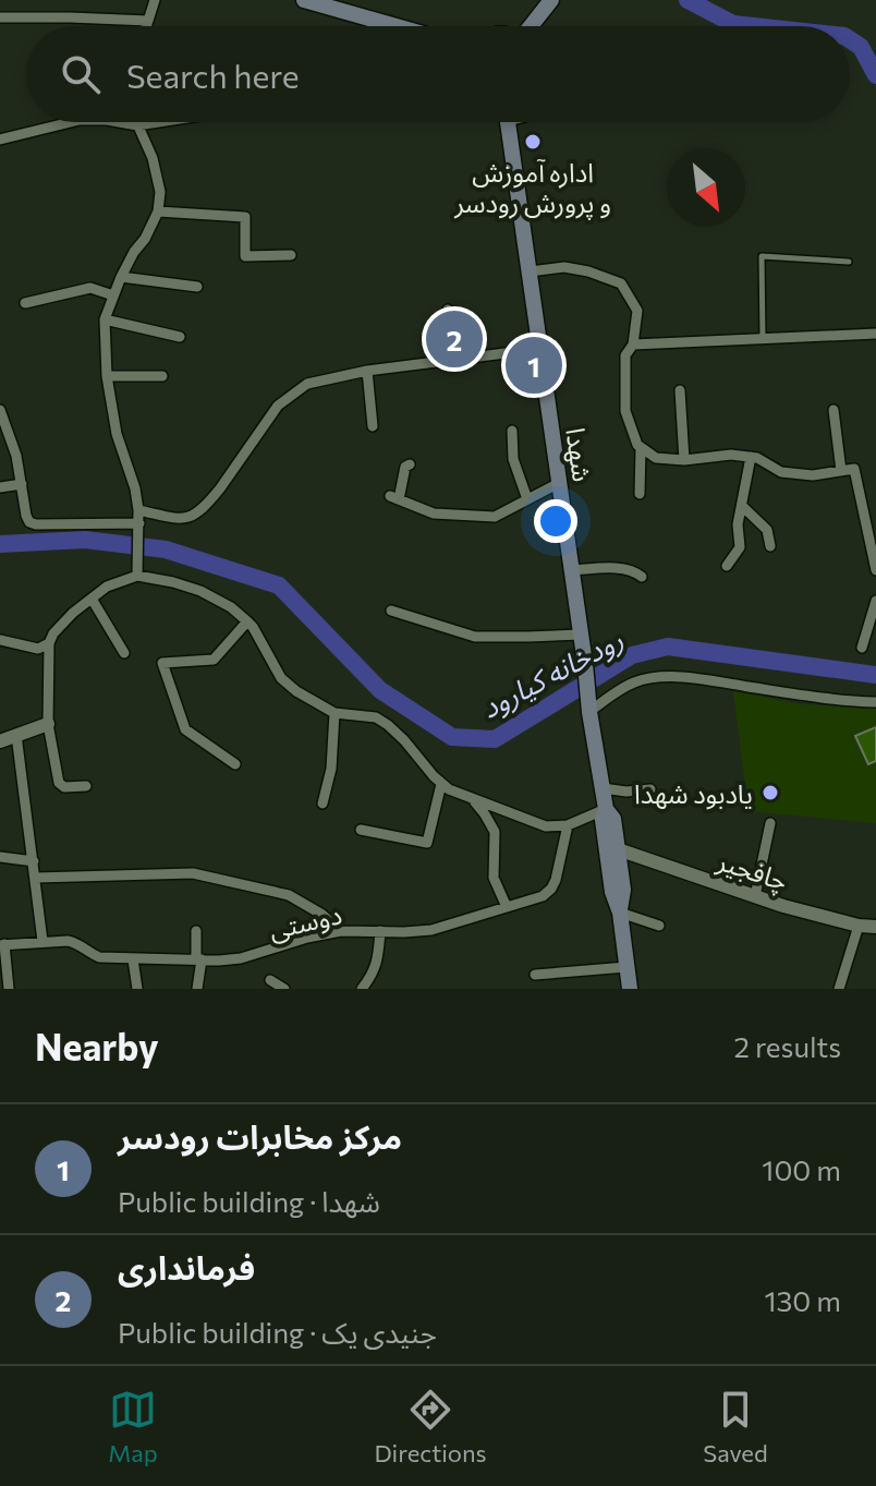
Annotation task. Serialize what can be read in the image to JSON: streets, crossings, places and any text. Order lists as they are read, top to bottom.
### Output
{
  "streets": {
    "main road": ["شهدا"],
    "street": ["چافجیر", "دوستی"]
  },
  "crossings": [
    ["شهدا", "چافجیر"]
  ],
  "water": ["رودخانه کیارود"],
  "places": ["اداره آموزش و پرورش رودسر", "یادبود شهدا"],
  "north": "bottom right",
  "page": {
    "search": "Search here",
    "pins": ["2", "1"],
    "heading": ["Nearby", "2 results"],
    "list": [
      {
        "mark": "1",
        "name": "مرکز مخابرات رودسر",
        "note": "Public building · شهدا",
        "value": "100 m"
      },
      {
        "mark": "2",
        "name": "فرماندارى",
        "note": "Public building · جنیدی یک",
        "value": "130 m"
      }
    ],
    "nav": ["Map", "Directions", "Saved"]
  }
}
